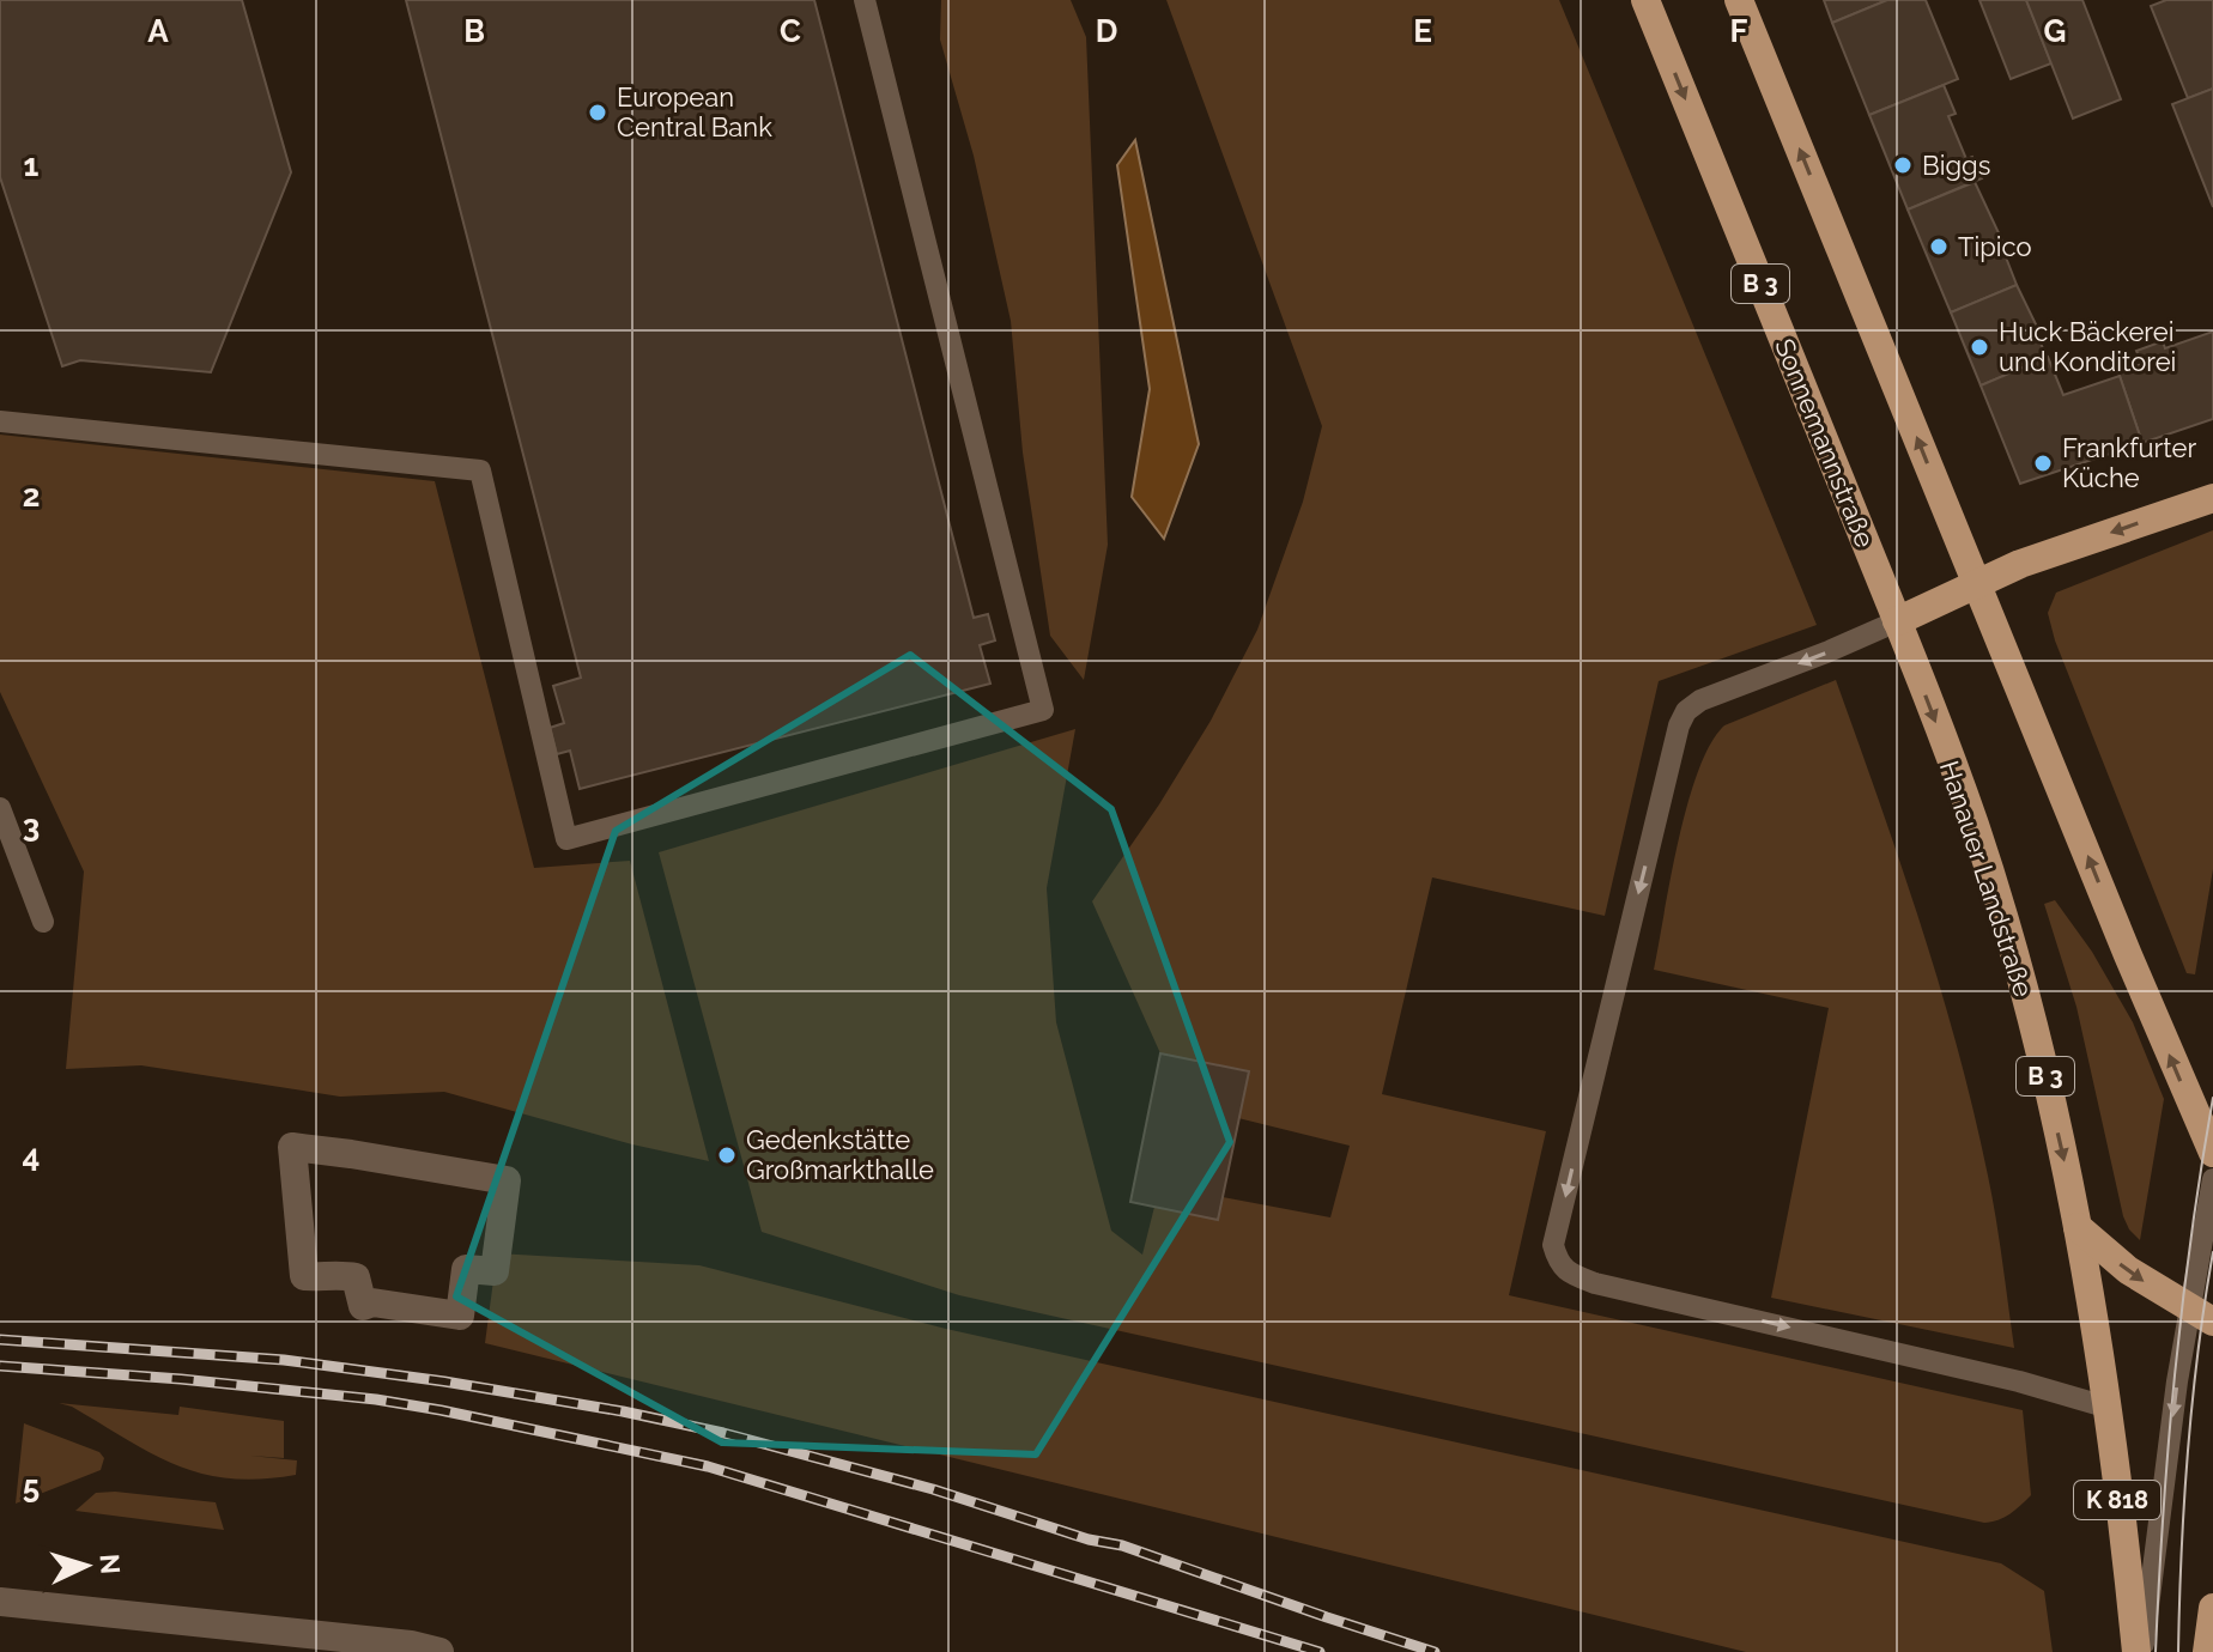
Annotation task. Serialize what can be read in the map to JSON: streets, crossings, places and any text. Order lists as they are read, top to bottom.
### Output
{
  "streets": {
    "main road": [
      "B 3",
      "Sonnemannstraße",
      "Hanauer Landstraße",
      "K 818"
    ]
  },
  "crossings": [
    ["Sonnemannstraße", "Hanauer Landstraße"]
  ],
  "places": [
    "European Central Bank",
    "Biggs",
    "Tipico",
    "Huck Bäckerei und Konditorei",
    "Frankfurter Küche",
    "Gedenkstätte Großmarkthalle"
  ],
  "north": "right",
  "grid": {
    "columns": [
      "A",
      "B",
      "C",
      "D",
      "E",
      "F",
      "G"
    ],
    "rows": [
      "1",
      "2",
      "3",
      "4",
      "5"
    ]
  }
}
